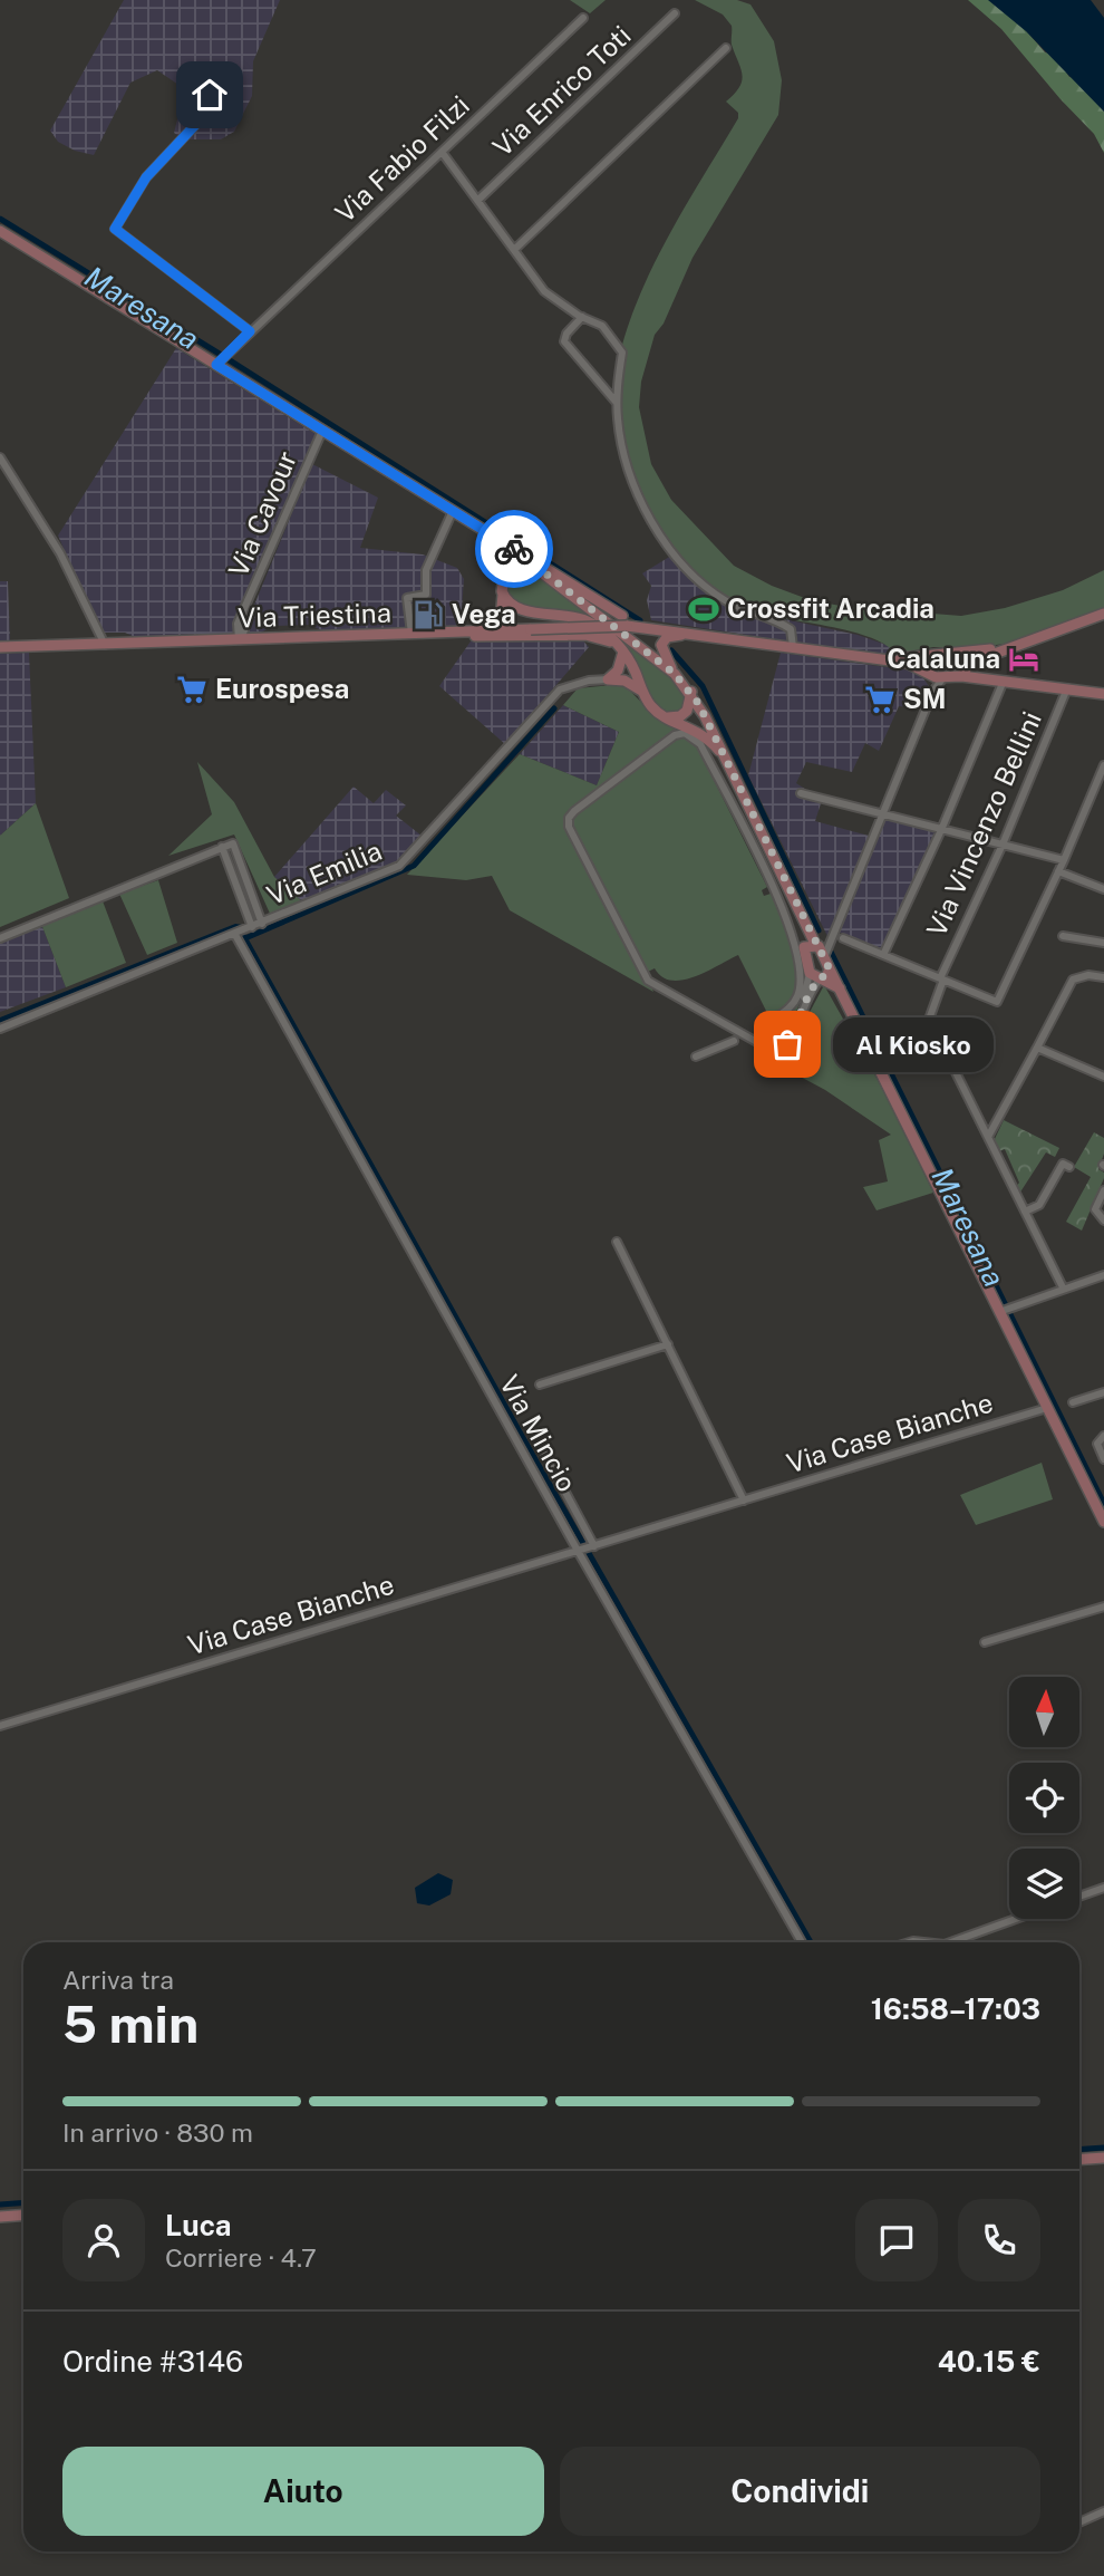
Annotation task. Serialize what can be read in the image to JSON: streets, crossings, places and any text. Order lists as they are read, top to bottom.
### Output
{
  "streets": {
    "street": [
      "Via Enrico Toti",
      "Via Fabio Filzi",
      "Via Cavour",
      "Via Triestina",
      "Via Vincenzo Bellini",
      "Via Emilia",
      "Via Mincio",
      "Via Case Bianche"
    ]
  },
  "crossings": [
    ["Via Cavour", "Via Triestina"],
    ["Via Emilia", "Via Mincio"],
    ["Via Mincio", "Via Case Bianche"]
  ],
  "water": ["Maresana"],
  "places": {
    "sports": ["Crossfit Arcadia"],
    "fuel station": ["Vega"],
    "hotel": ["Calaluna"],
    "supermarket": ["Eurospesa", "SM"],
    "other": ["Al Kiosko"]
  },
  "north": "top",
  "page": {
    "bubble": "Al Kiosko",
    "heading": ["5 min", "Arriva tra", "16:58–17:03"],
    "panel": [
      "Luca",
      "Corriere · 4.7",
      "Ordine #3146",
      "40.15 €"
    ],
    "bar": "In arrivo · 830 m",
    "buttons": ["Aiuto", "Condividi"]
  }
}
